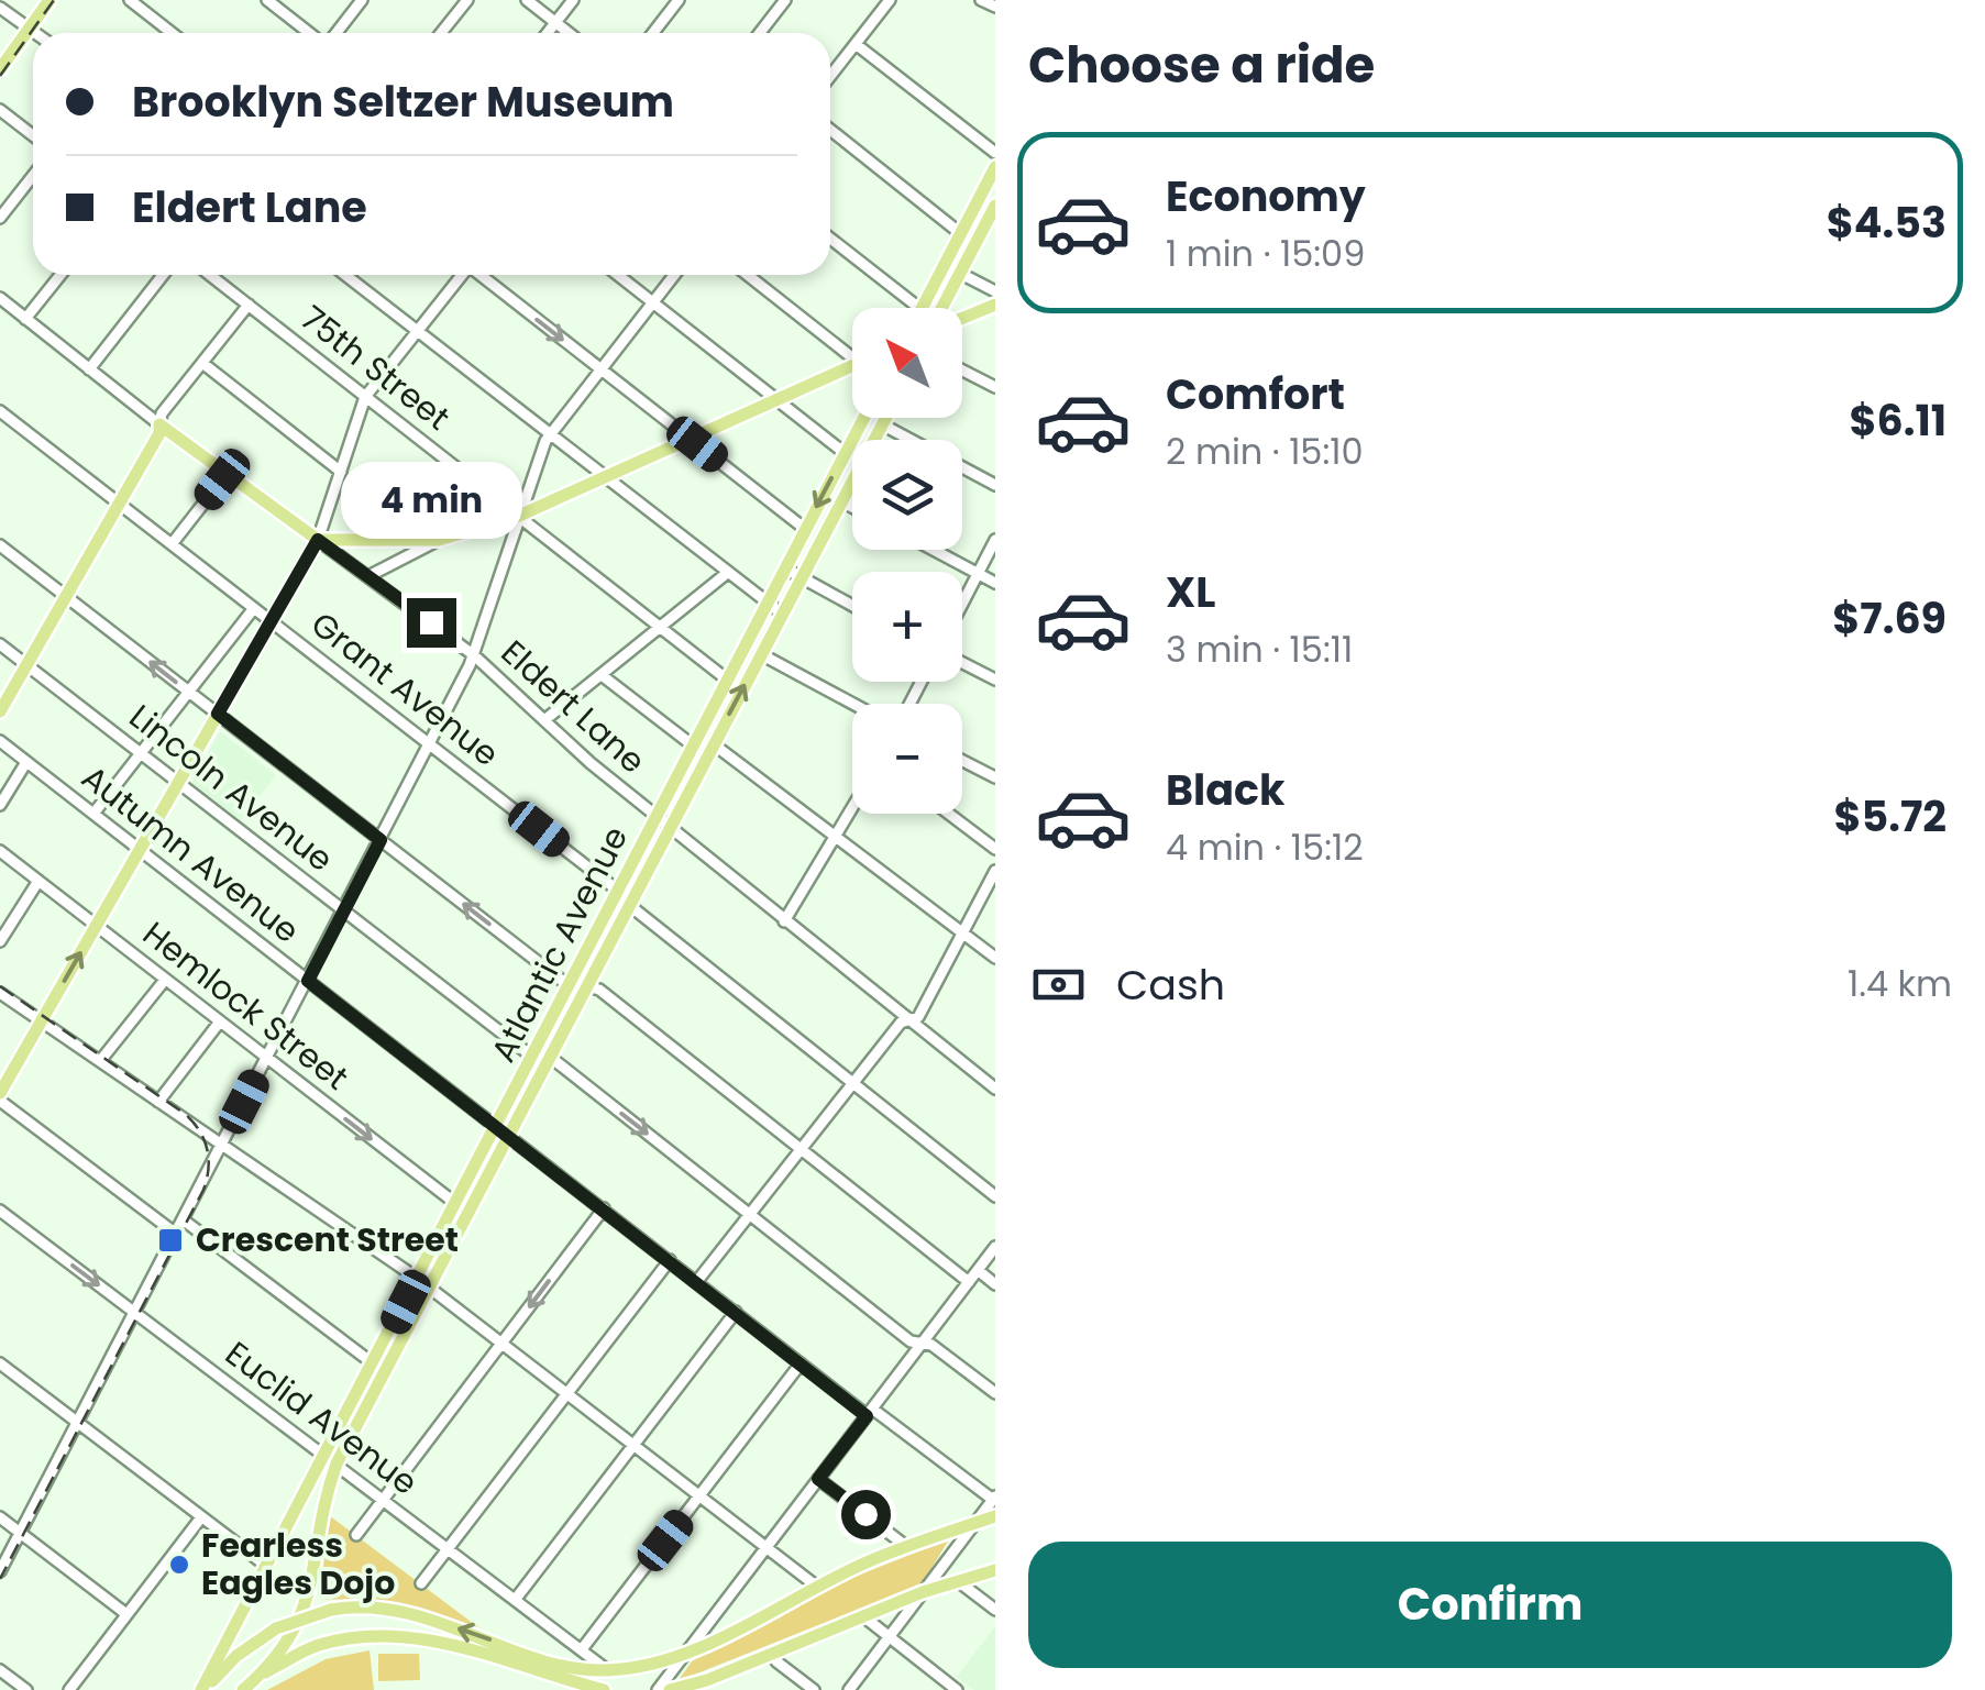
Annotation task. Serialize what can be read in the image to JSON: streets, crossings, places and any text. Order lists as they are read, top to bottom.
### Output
{
  "streets": {
    "main road": ["Eldert Lane", "Atlantic Avenue"],
    "street": [
      "75th Street",
      "Grant Avenue",
      "Lincoln Avenue",
      "Autumn Avenue",
      "Hemlock Street",
      "Euclid Avenue"
    ]
  },
  "crossings": [
    ["75th Street", "Atlantic Avenue"],
    ["Grant Avenue", "Atlantic Avenue"],
    ["Eldert Lane", "Atlantic Avenue"],
    ["Lincoln Avenue", "Atlantic Avenue"],
    ["Autumn Avenue", "Atlantic Avenue"],
    ["Atlantic Avenue", "Hemlock Street"],
    ["Atlantic Avenue", "Euclid Avenue"]
  ],
  "one_way": ["Hemlock Street"],
  "places": {
    "transit": ["Crescent Street"],
    "other": ["Fearless Eagles Dojo"]
  },
  "north": "top left",
  "page": {
    "heading": "Choose a ride",
    "banner": ["Brooklyn Seltzer Museum", "Eldert Lane"],
    "list": [
      {
        "name": "Economy",
        "note": "1 min · 15:09",
        "value": "$4.53"
      },
      {
        "name": "Comfort",
        "note": "2 min · 15:10",
        "value": "$6.11"
      },
      {
        "name": "XL",
        "note": "3 min · 15:11",
        "value": "$7.69"
      },
      {
        "name": "Black",
        "note": "4 min · 15:12",
        "value": "$5.72"
      }
    ],
    "map_buttons": ["+", "−"],
    "bubble": "4 min",
    "pay": ["Cash", "1.4 km"],
    "buttons": "Confirm"
  }
}
